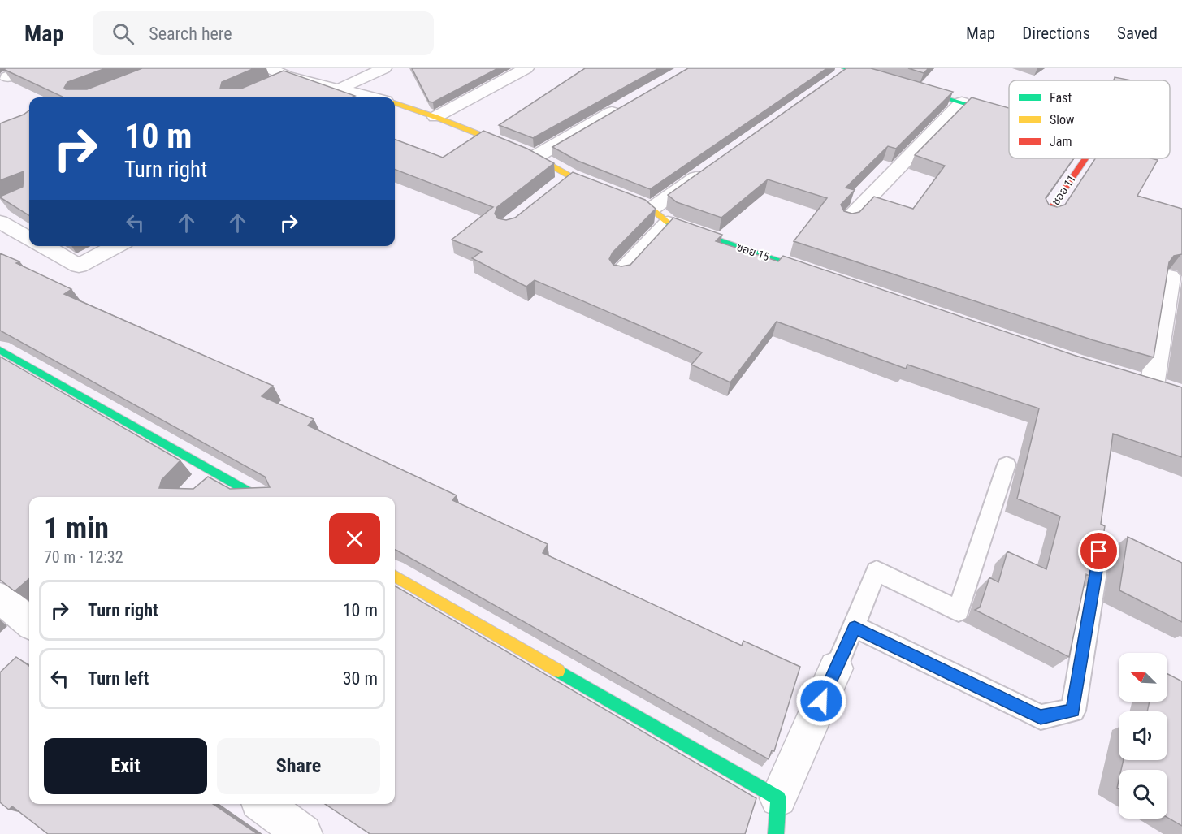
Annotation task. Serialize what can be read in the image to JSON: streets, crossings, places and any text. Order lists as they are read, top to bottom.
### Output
{
  "streets": {
    "street": ["ซอย 11", "ซอย 15"]
  },
  "legend": ["Fast", "Slow", "Jam"],
  "north": "top left",
  "page": {
    "header": "Map",
    "search": "Search here",
    "nav": ["Map", "Directions", "Saved"],
    "turn": ["10 m", "Turn right"],
    "heading": ["1 min", "70 m · 12:32"],
    "list": [
      {
        "name": "Turn right",
        "value": "10 m"
      },
      {
        "name": "Turn left",
        "value": "30 m"
      }
    ],
    "buttons": ["Exit", "Share"]
  }
}
